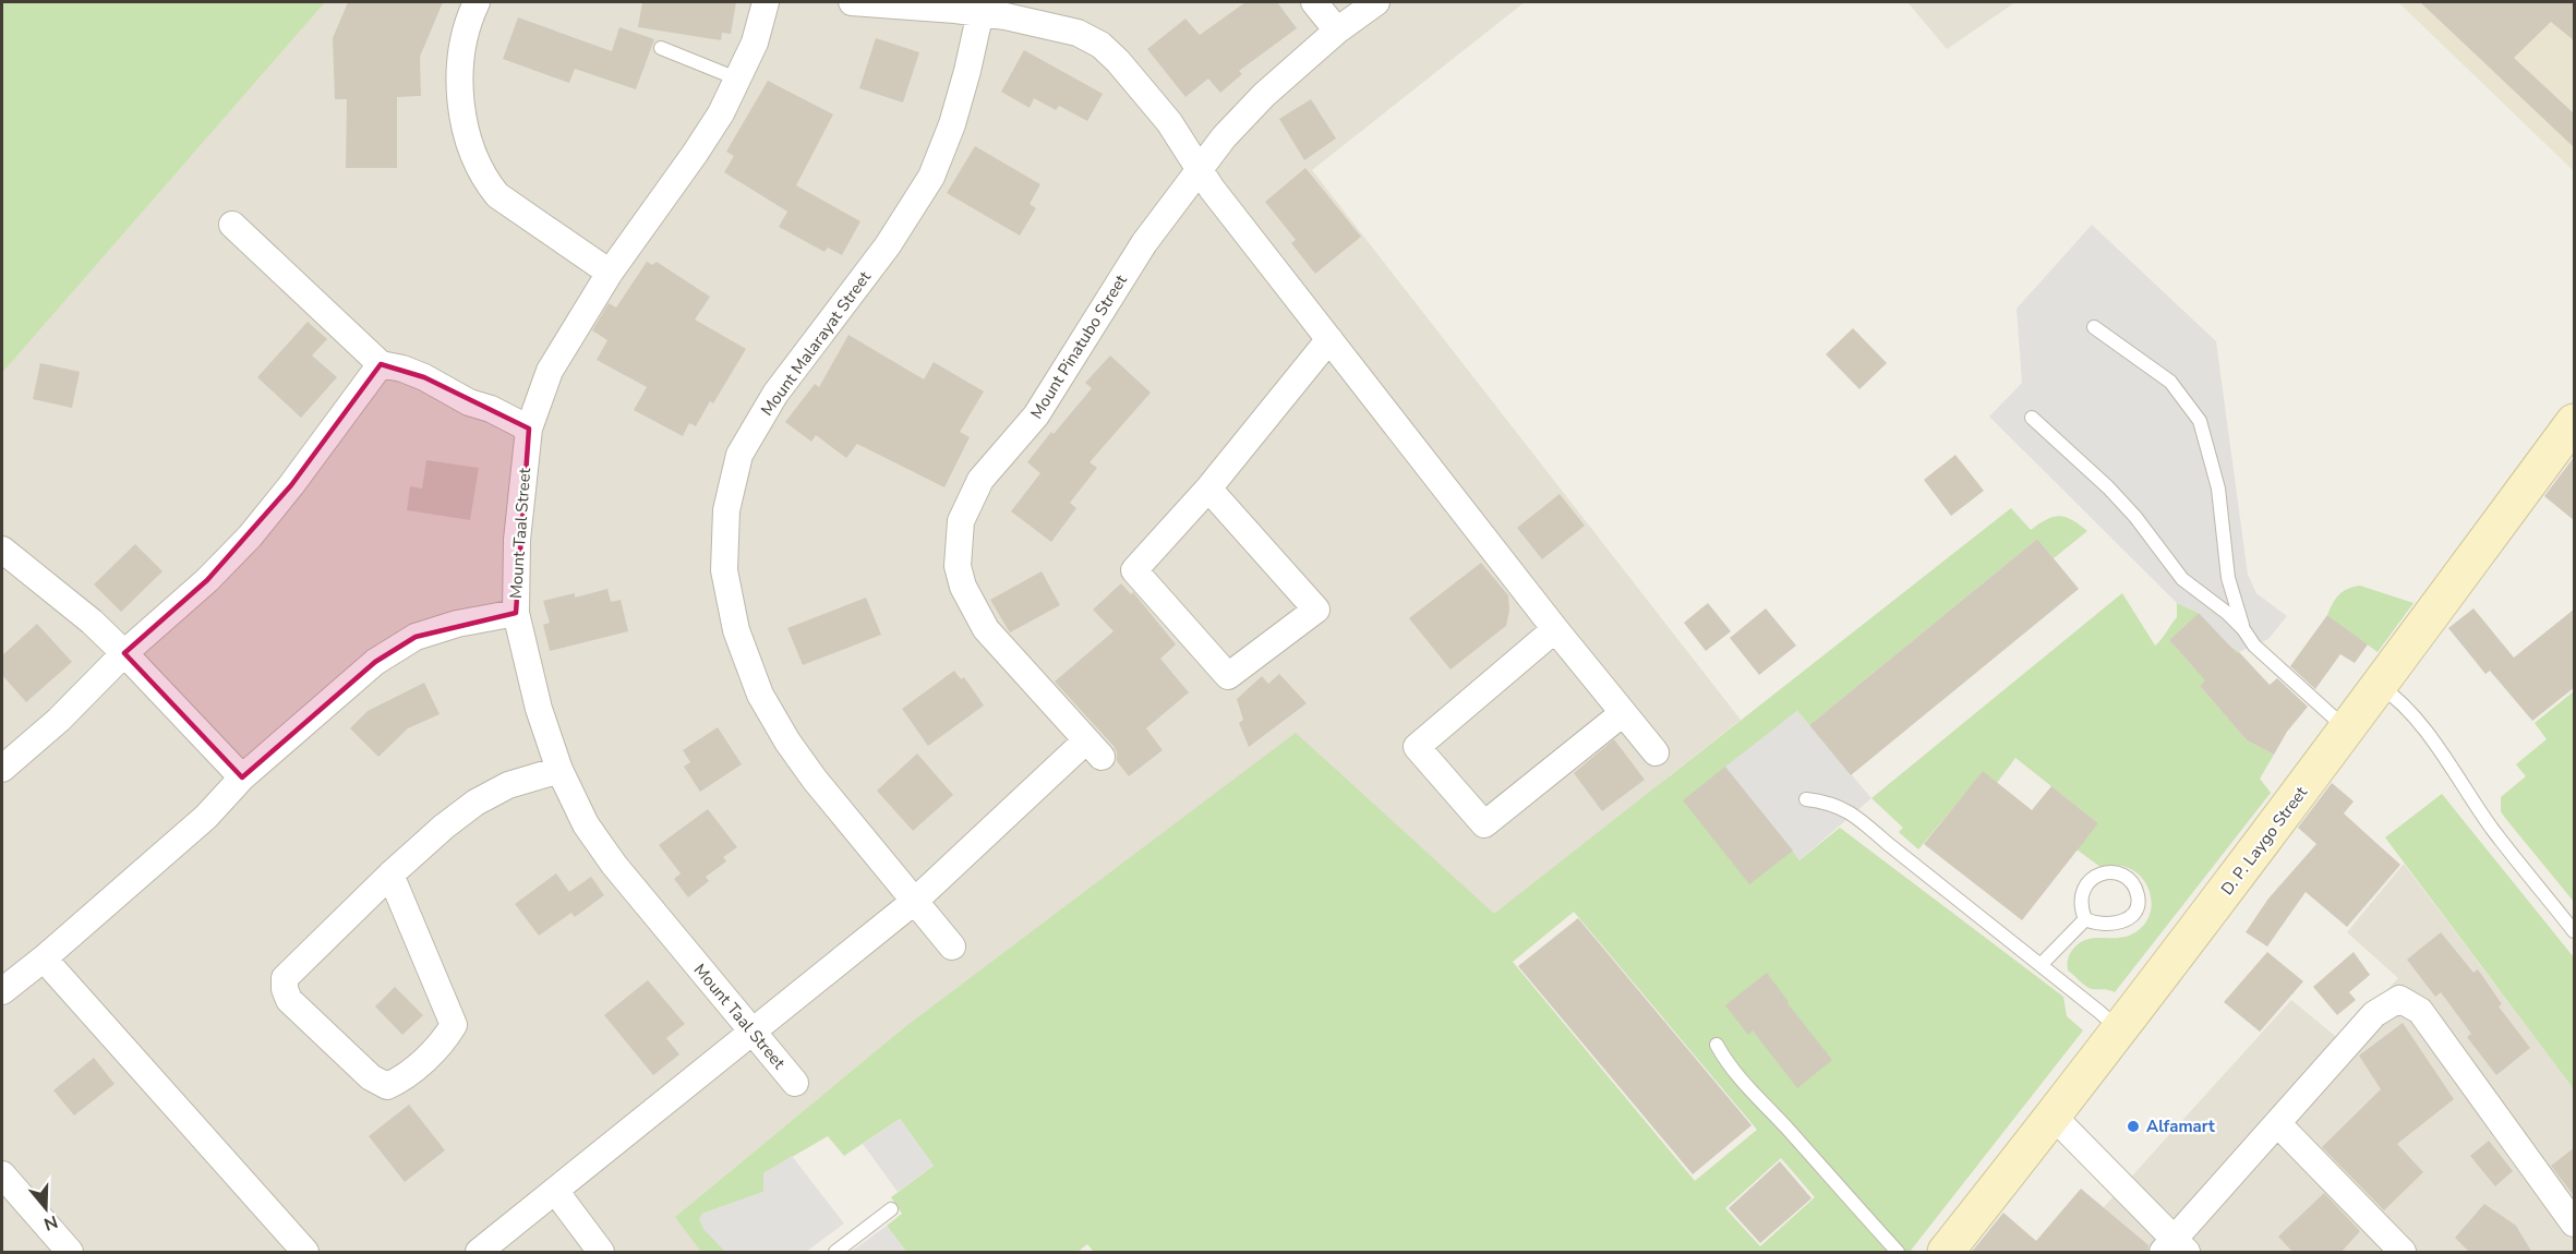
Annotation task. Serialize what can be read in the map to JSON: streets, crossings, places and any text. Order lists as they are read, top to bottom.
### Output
{
  "streets": {
    "main road": ["D. P. Laygo Street"],
    "street": ["Mount Malarayat Street", "Mount Pinatubo Street", "Mount Taal Street"]
  },
  "crossings": [
    ["Mount Malarayat Street", "Mount Pinatubo Street"]
  ],
  "places": ["Alfamart"],
  "north": "bottom"
}
